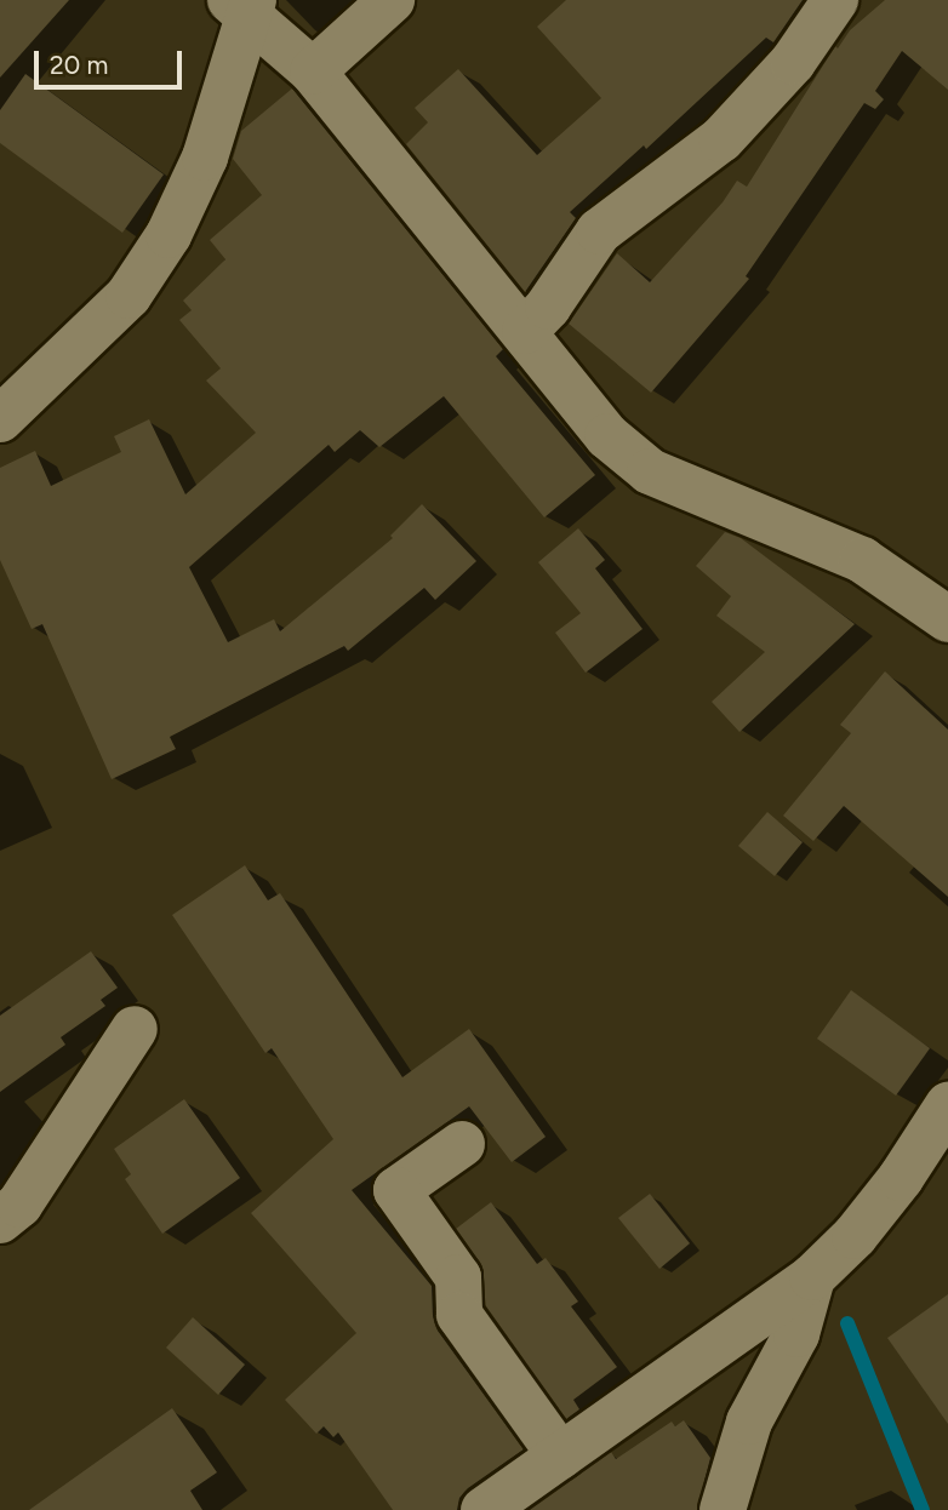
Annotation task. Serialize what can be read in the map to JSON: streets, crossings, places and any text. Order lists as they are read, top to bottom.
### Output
{
  "scale_bar": "20 m"
}
